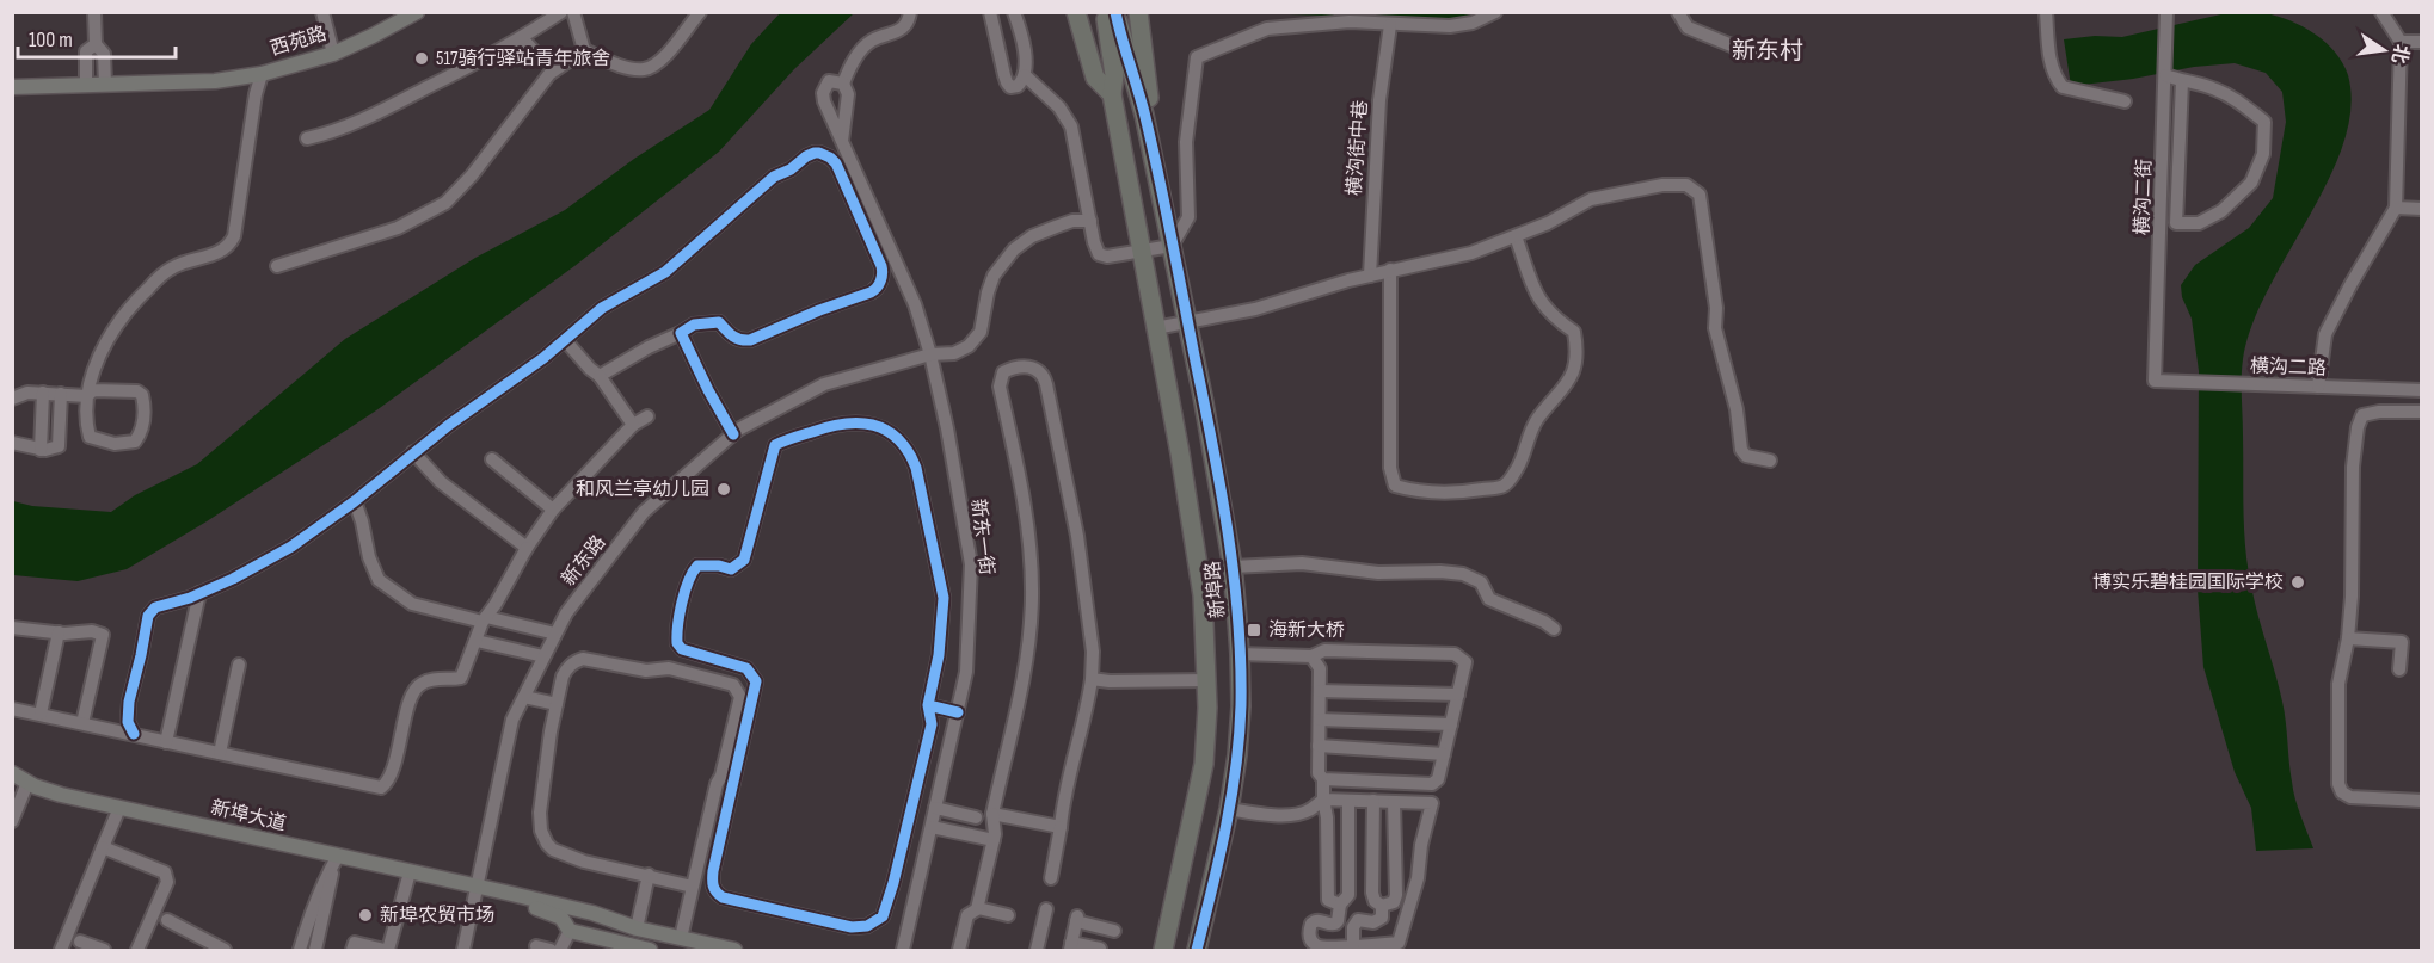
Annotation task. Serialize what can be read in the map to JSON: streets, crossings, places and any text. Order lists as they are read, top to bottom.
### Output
{
  "streets": {
    "highway": ["新埠路"],
    "main road": ["西苑路", "新埠大道"],
    "street": [
      "横沟街中巷",
      "横沟二街",
      "横沟二路",
      "新东一街",
      "新东路"
    ]
  },
  "crossings": [
    ["横沟二街", "横沟二路"],
    ["新东一街", "新东路"],
    ["新东路", "新埠大道"]
  ],
  "districts": ["新东村"],
  "places": {
    "other": [
      "517骑行驿站青年旅舍",
      "和风兰亭幼儿园",
      "博实乐碧桂园国际学校",
      "新埠农贸市场"
    ],
    "transit": ["海新大桥"]
  },
  "scale_bar": "100 m",
  "north": "right"
}
